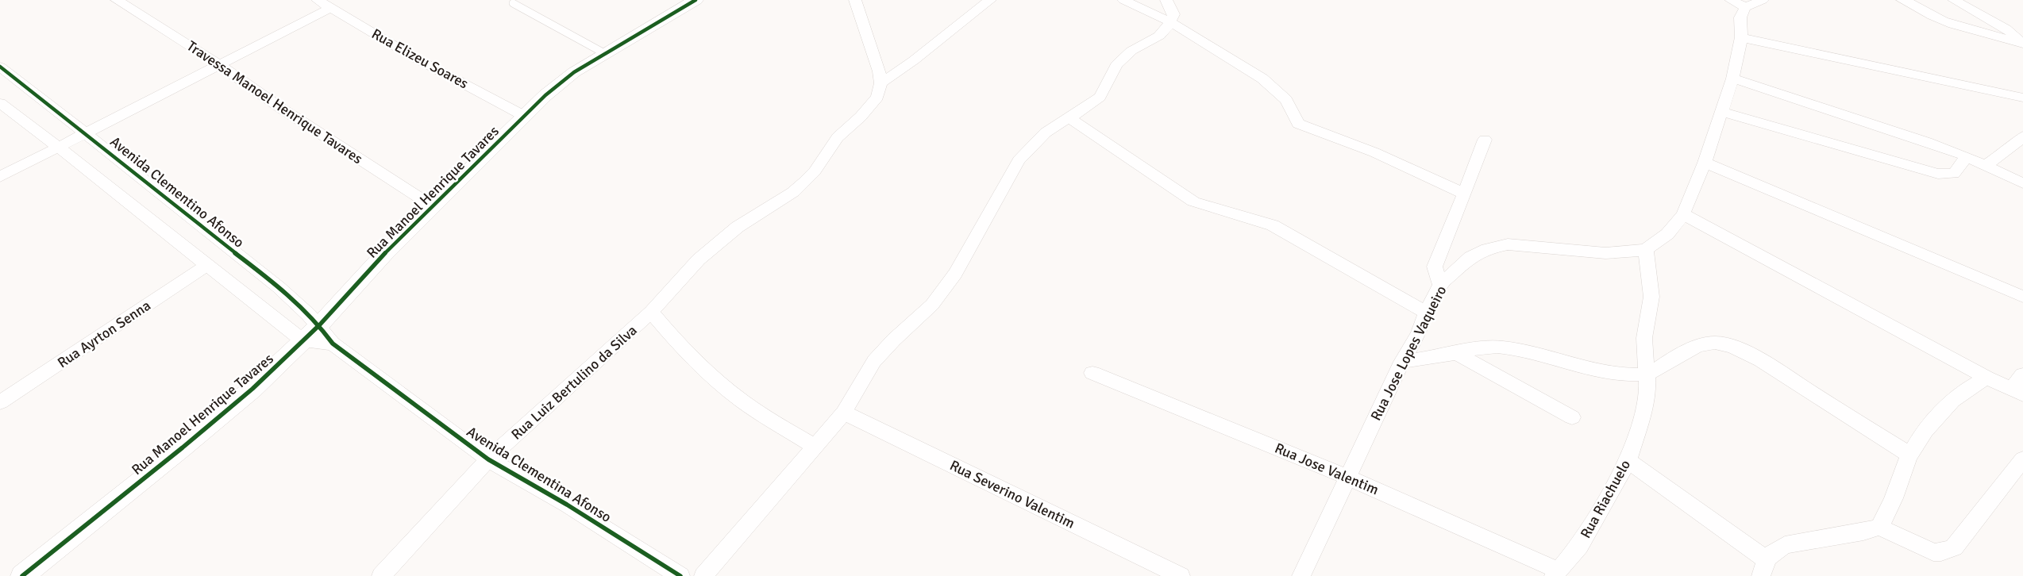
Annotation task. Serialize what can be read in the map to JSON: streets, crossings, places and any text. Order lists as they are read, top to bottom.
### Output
{
  "streets": {
    "street": [
      "Rua Elizeu Soares",
      "Travessa Manoel Henrique Tavares",
      "Avenida Clementino Afonso",
      "Rua Manoel Henrique Tavares",
      "Rua Ayrton Senna",
      "Rua Jose Lopes Vaqueiro",
      "Rua Luiz Bertulino da Silva",
      "Rua Jose Valentim",
      "Avenida Clementina Afonso",
      "Rua Severino Valentim",
      "Rua Riachuelo"
    ]
  },
  "crossings": [
    ["Rua Elizeu Soares", "Rua Manoel Henrique Tavares"],
    ["Travessa Manoel Henrique Tavares", "Rua Manoel Henrique Tavares"],
    ["Avenida Clementino Afonso", "Rua Manoel Henrique Tavares"],
    ["Avenida Clementino Afonso", "Avenida Clementina Afonso"],
    ["Rua Jose Lopes Vaqueiro", "Rua Jose Valentim"],
    ["Rua Jose Lopes Vaqueiro", "Rua Riachuelo"],
    ["Rua Luiz Bertulino da Silva", "Avenida Clementina Afonso"],
    ["Rua Jose Valentim", "Rua Riachuelo"]
  ]
}
